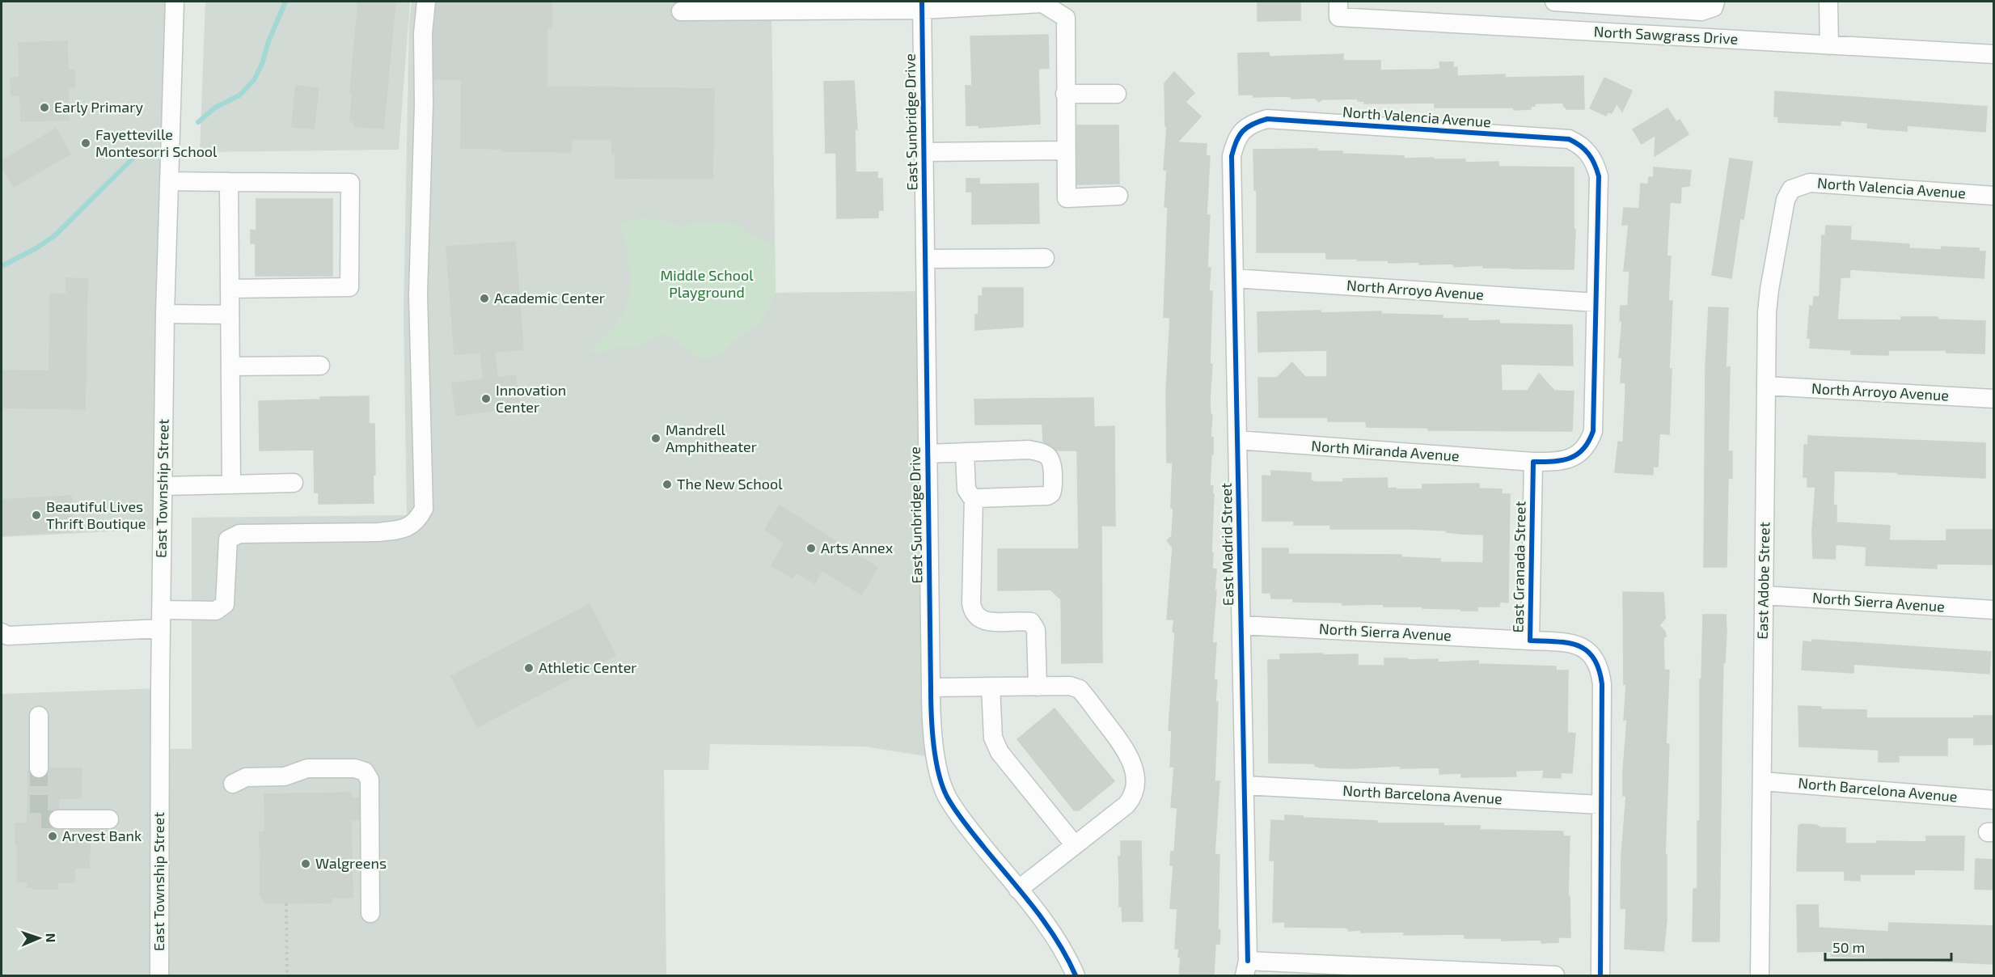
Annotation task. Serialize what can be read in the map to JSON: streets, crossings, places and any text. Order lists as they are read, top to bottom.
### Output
{
  "streets": {
    "street": [
      "North Sawgrass Drive",
      "North Valencia Avenue",
      "East Sunbridge Drive",
      "North Arroyo Avenue",
      "North Miranda Avenue",
      "East Township Street",
      "East Madrid Street",
      "East Granada Street",
      "East Adobe Street",
      "North Sierra Avenue",
      "North Barcelona Avenue"
    ]
  },
  "crossings": [
    ["North Valencia Avenue", "North Arroyo Avenue"],
    ["North Valencia Avenue", "East Madrid Street"],
    ["North Valencia Avenue", "East Adobe Street"],
    ["North Arroyo Avenue", "East Madrid Street"],
    ["North Arroyo Avenue", "East Adobe Street"],
    ["North Miranda Avenue", "East Madrid Street"],
    ["North Miranda Avenue", "East Granada Street"],
    ["East Madrid Street", "North Sierra Avenue"],
    ["East Madrid Street", "North Barcelona Avenue"],
    ["East Granada Street", "North Sierra Avenue"],
    ["East Granada Street", "North Barcelona Avenue"],
    ["East Adobe Street", "North Sierra Avenue"],
    ["East Adobe Street", "North Barcelona Avenue"]
  ],
  "parks": ["Middle School Playground"],
  "places": [
    "Early Primary",
    "Fayetteville Montesorri School",
    "Academic Center",
    "Innovation Center",
    "Mandrell Amphitheater",
    "The New School",
    "Beautiful Lives Thrift Boutique",
    "Arts Annex",
    "Athletic Center",
    "Arvest Bank",
    "Walgreens"
  ],
  "scale_bar": "50 m",
  "north": "right"
}
